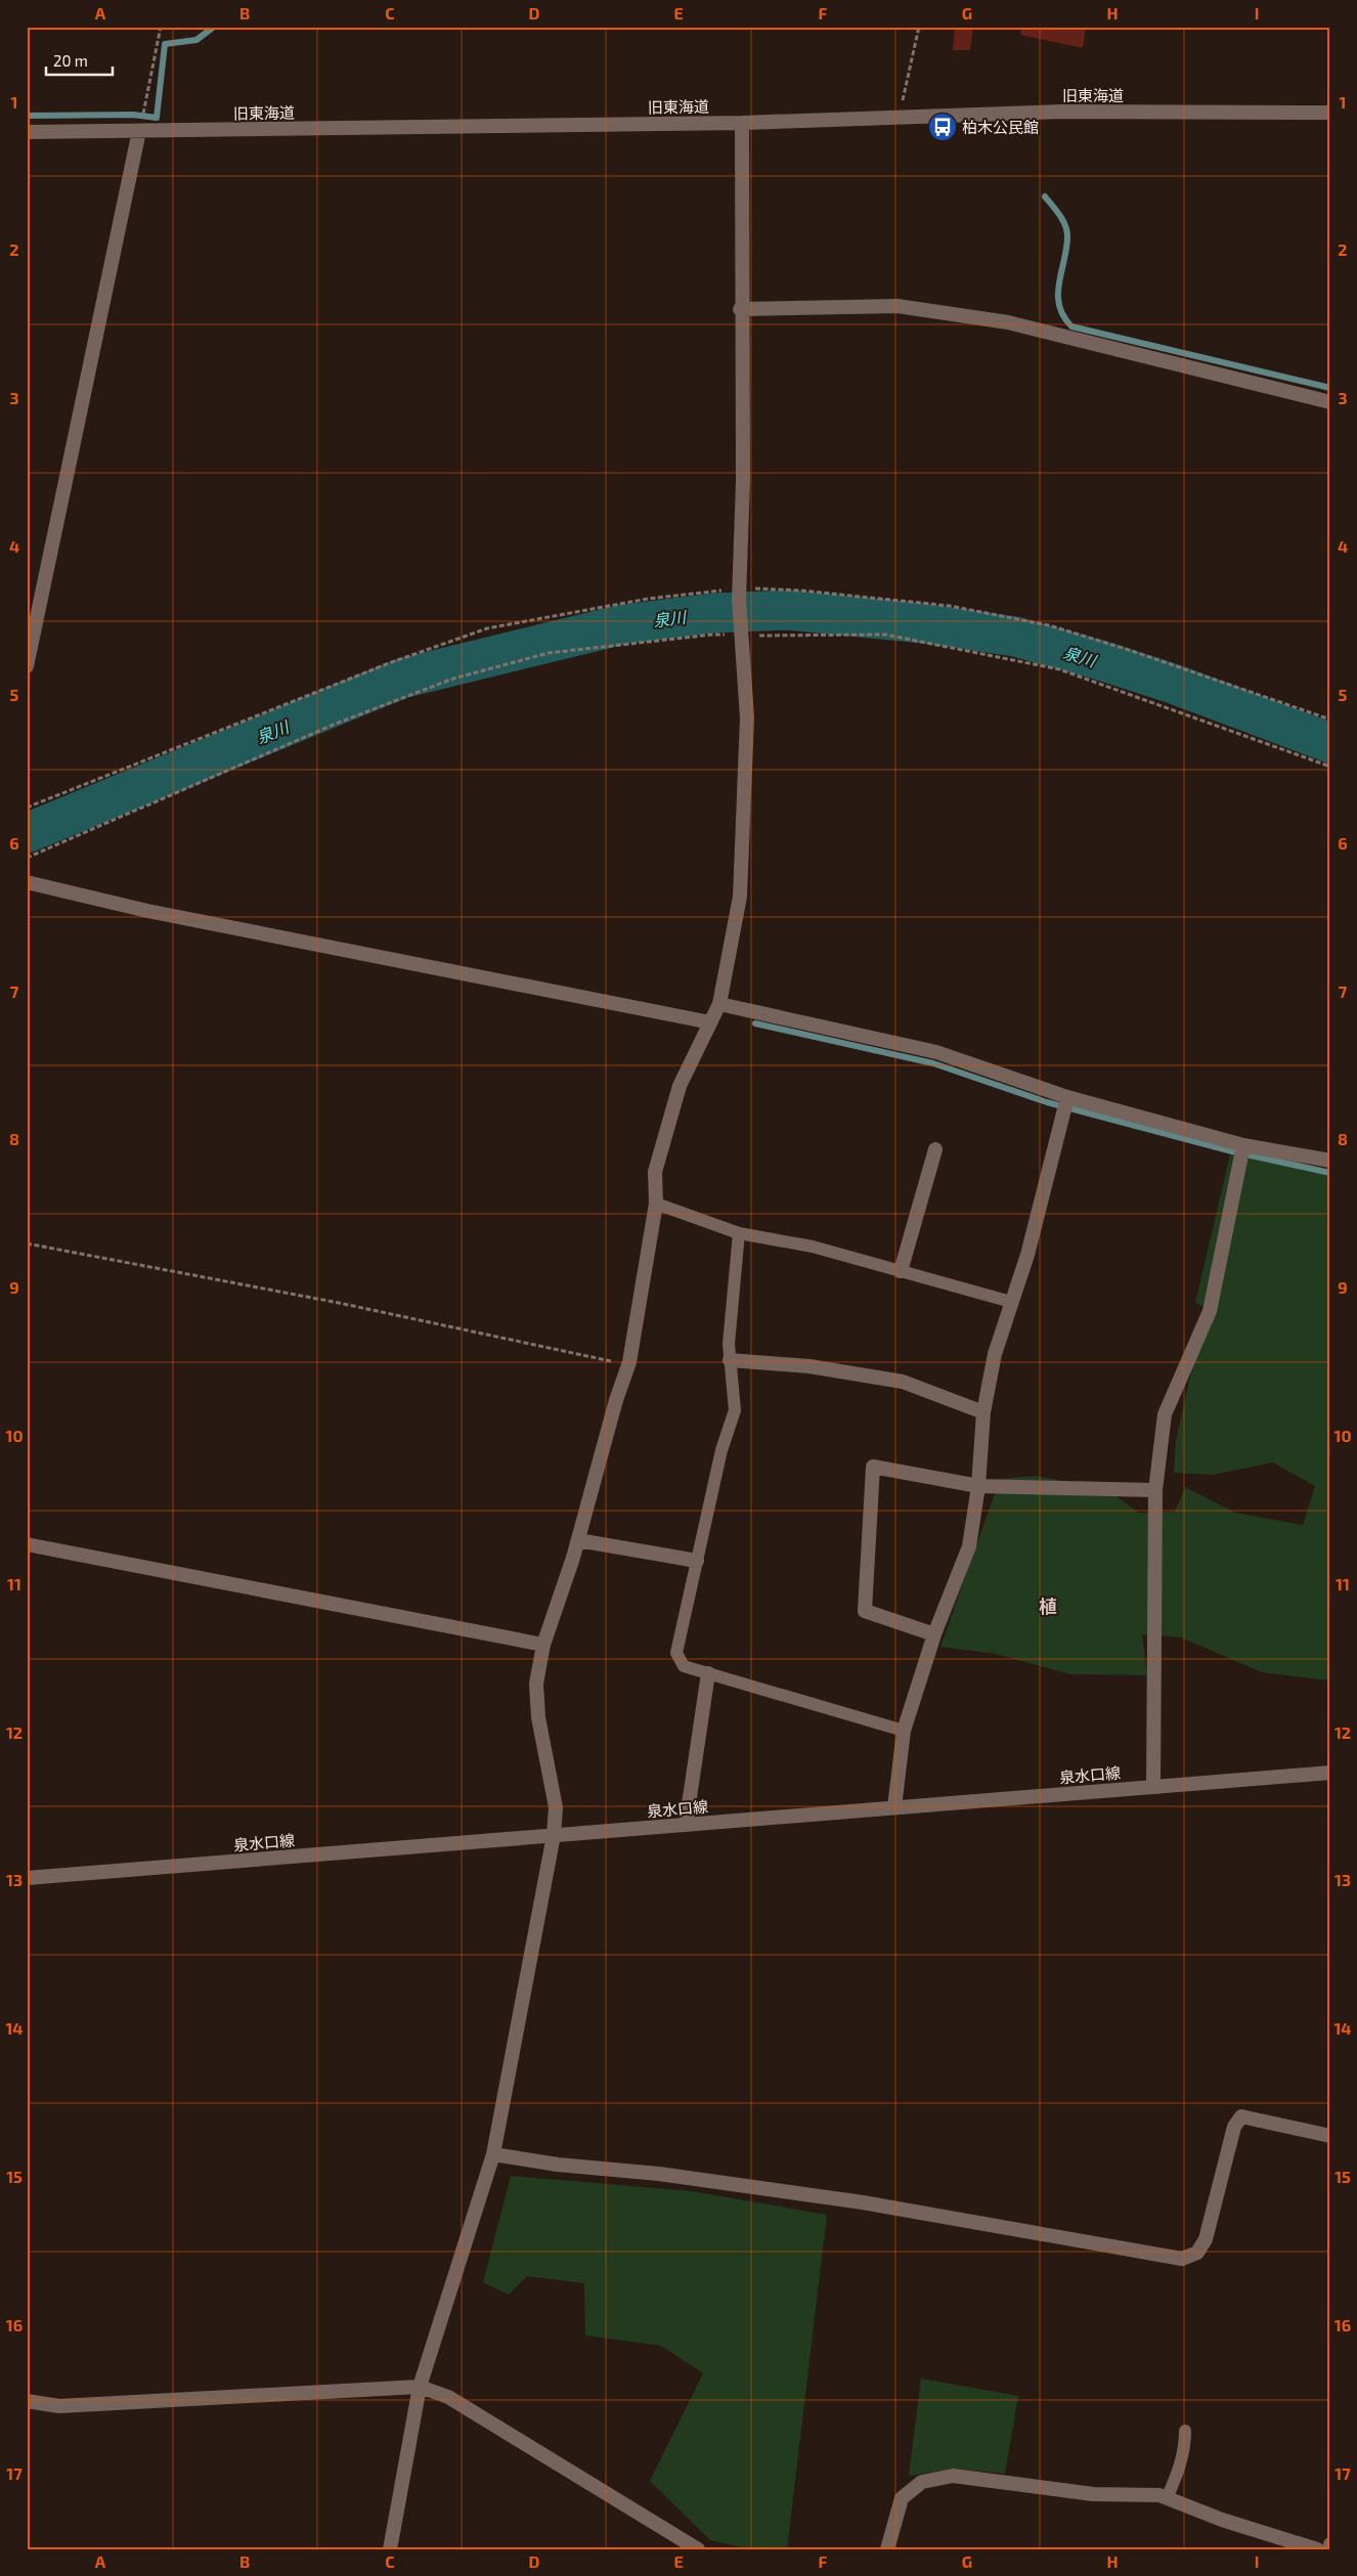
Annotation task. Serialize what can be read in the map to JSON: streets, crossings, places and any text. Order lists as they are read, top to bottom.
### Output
{
  "streets": {
    "street": ["旧東海道", "泉水口線"]
  },
  "districts": ["植"],
  "water": ["泉川"],
  "places": {
    "bus stop": ["柏木公民館"]
  },
  "scale_bar": "20 m",
  "grid": {
    "columns": [
      "A",
      "B",
      "C",
      "D",
      "E",
      "F",
      "G",
      "H",
      "I"
    ],
    "rows": [
      "1",
      "2",
      "3",
      "4",
      "5",
      "6",
      "7",
      "8",
      "9",
      "10",
      "11",
      "12",
      "13",
      "14",
      "15",
      "16",
      "17"
    ]
  }
}
